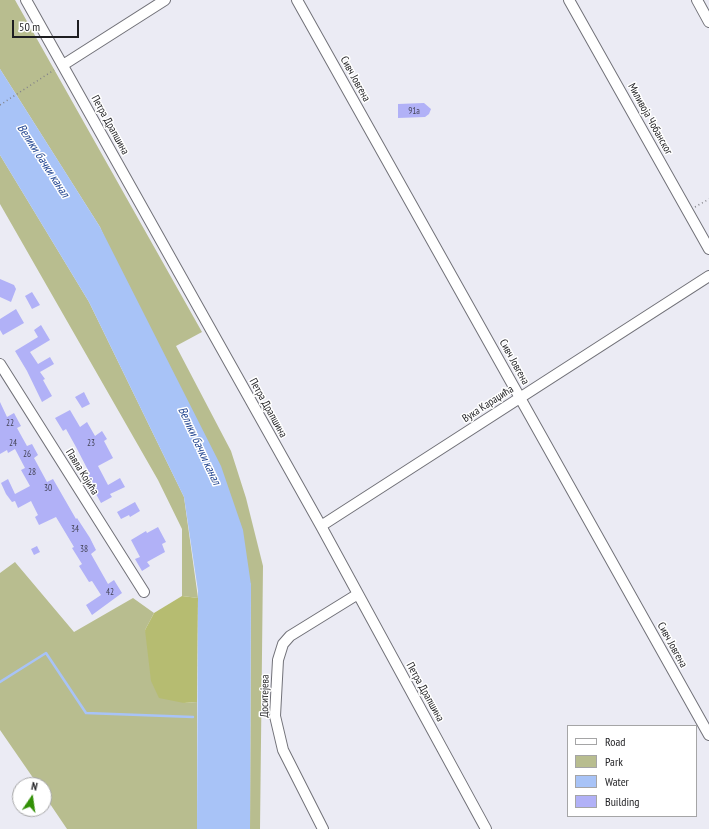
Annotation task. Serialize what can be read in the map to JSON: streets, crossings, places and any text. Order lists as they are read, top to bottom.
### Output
{
  "streets": {
    "street": [
      "Сивч Јовгена",
      "Миливоја Чобанског",
      "Петра Драпшина",
      "Вука Караџића",
      "Павла Којића",
      "Доситејева"
    ]
  },
  "crossings": [
    ["Сивч Јовгена", "Вука Караџића"],
    ["Петра Драпшина", "Вука Караџића"],
    ["Петра Драпшина", "Доситејева"]
  ],
  "water": ["Велики бачки канал"],
  "house_numbers": [
    "91a",
    "22",
    "24",
    "23",
    "26",
    "28",
    "30",
    "34",
    "38",
    "42"
  ],
  "legend": [
    "Road",
    "Park",
    "Water",
    "Building"
  ],
  "scale_bar": "50 m",
  "north": "top"
}
